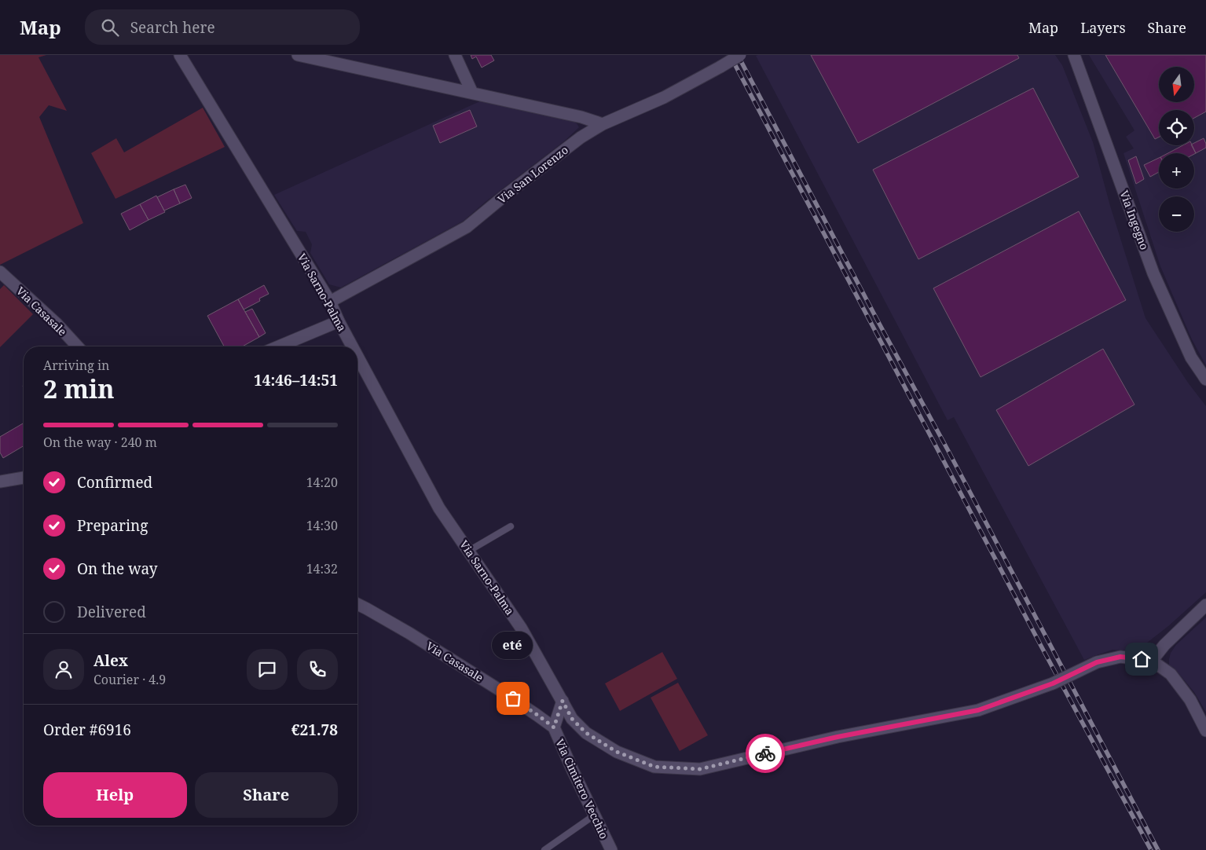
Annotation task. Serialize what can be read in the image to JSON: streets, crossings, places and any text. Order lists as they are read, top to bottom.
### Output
{
  "streets": {
    "street": [
      "Via San Lorenzo",
      "Via Ingegno",
      "Via Sarno-Palma",
      "Via Casasale",
      "Via Cimitero Vecchio"
    ]
  },
  "crossings": [
    ["Via San Lorenzo", "Via Sarno-Palma"],
    ["Via Casasale", "Via Cimitero Vecchio"]
  ],
  "places": ["eté"],
  "north": "bottom",
  "page": {
    "header": "Map",
    "search": "Search here",
    "nav": ["Map", "Layers", "Share"],
    "map_buttons": ["+", "−"],
    "heading": ["2 min", "Arriving in", "14:46–14:51"],
    "panel": [
      "Alex",
      "Courier · 4.9",
      "Order #6916",
      "€21.78"
    ],
    "bar": "On the way · 240 m",
    "list": [
      ["Confirmed", "14:20"],
      ["Preparing", "14:30"],
      ["On the way", "14:32"],
      "Delivered"
    ],
    "bubble": "eté",
    "buttons": ["Help", "Share"]
  }
}
